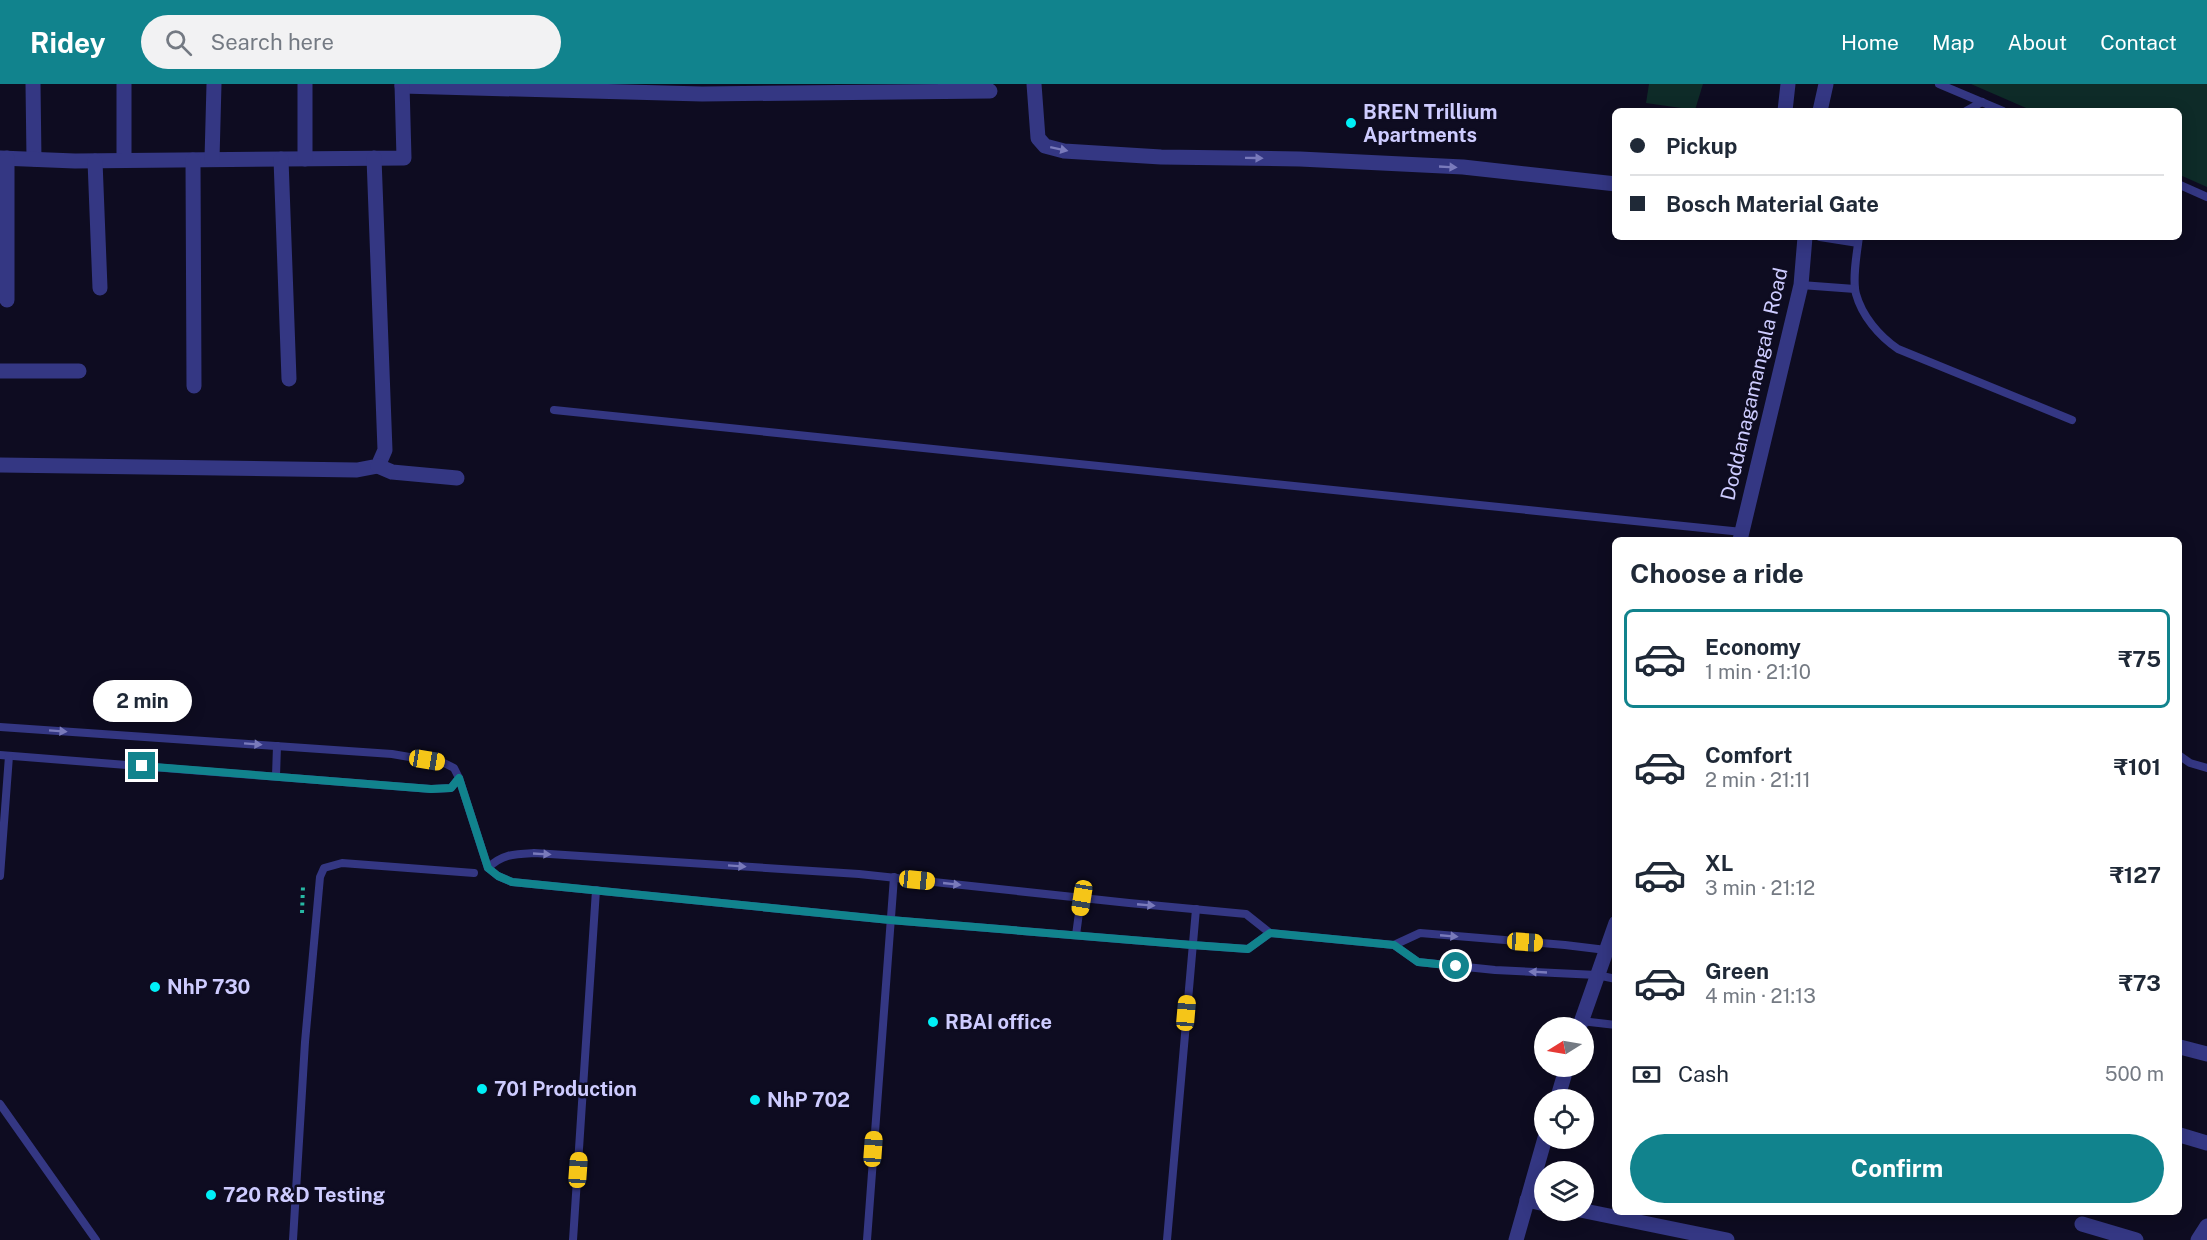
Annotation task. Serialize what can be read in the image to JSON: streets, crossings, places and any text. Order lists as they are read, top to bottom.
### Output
{
  "streets": {
    "street": ["Doddanagamangala Road"]
  },
  "places": [
    "BREN Trillium Apartments",
    "NhP 730",
    "RBAI office",
    "701 Production",
    "NhP 702",
    "720 R&D Testing"
  ],
  "north": "left",
  "page": {
    "header": "Ridey",
    "search": "Search here",
    "nav": [
      "Home",
      "Map",
      "About",
      "Contact"
    ],
    "banner": ["Pickup", "Bosch Material Gate"],
    "heading": "Choose a ride",
    "list": [
      {
        "name": "Economy",
        "note": "1 min · 21:10",
        "value": "₹75"
      },
      {
        "name": "Comfort",
        "note": "2 min · 21:11",
        "value": "₹101"
      },
      {
        "name": "XL",
        "note": "3 min · 21:12",
        "value": "₹127"
      },
      {
        "name": "Green",
        "note": "4 min · 21:13",
        "value": "₹73"
      }
    ],
    "bubble": "2 min",
    "pay": ["Cash", "500 m"],
    "buttons": "Confirm"
  }
}
